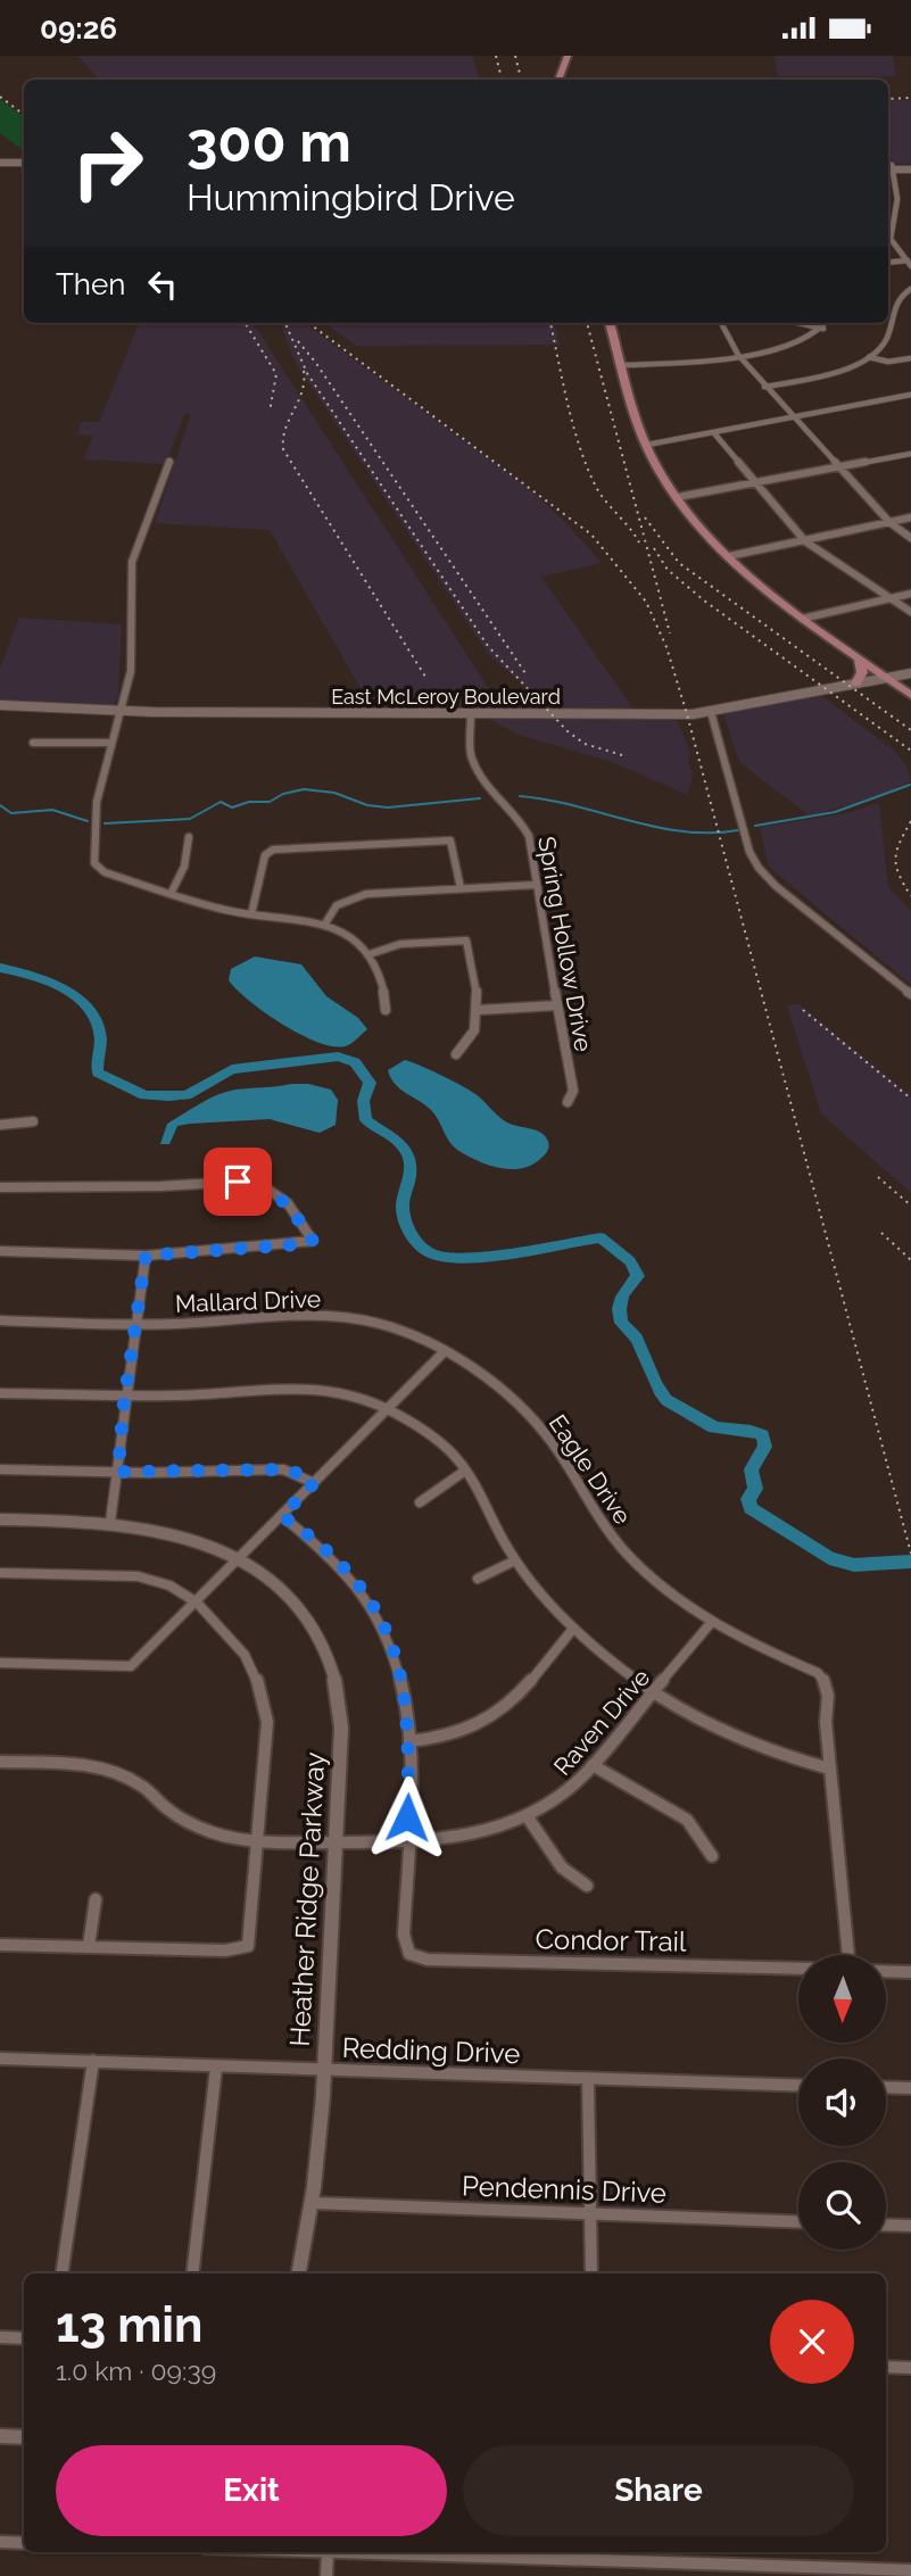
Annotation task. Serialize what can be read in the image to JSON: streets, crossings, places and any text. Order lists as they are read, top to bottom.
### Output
{
  "streets": {
    "main road": ["East McLeroy Boulevard"],
    "street": [
      "Spring Hollow Drive",
      "Mallard Drive",
      "Eagle Drive",
      "Raven Drive",
      "Heather Ridge Parkway",
      "Condor Trail",
      "Redding Drive",
      "Pendennis Drive"
    ]
  },
  "crossings": [
    ["East McLeroy Boulevard", "Spring Hollow Drive"],
    ["Mallard Drive", "Eagle Drive"],
    ["Eagle Drive", "Raven Drive"],
    ["Raven Drive", "Heather Ridge Parkway"],
    ["Raven Drive", "Condor Trail"],
    ["Heather Ridge Parkway", "Redding Drive"],
    ["Heather Ridge Parkway", "Pendennis Drive"]
  ],
  "north": "bottom",
  "page": {
    "status": "09:26",
    "turn": ["300 m", "Hummingbird Drive"],
    "then": "Then",
    "heading": ["13 min", "1.0 km · 09:39"],
    "buttons": ["Exit", "Share"]
  }
}
